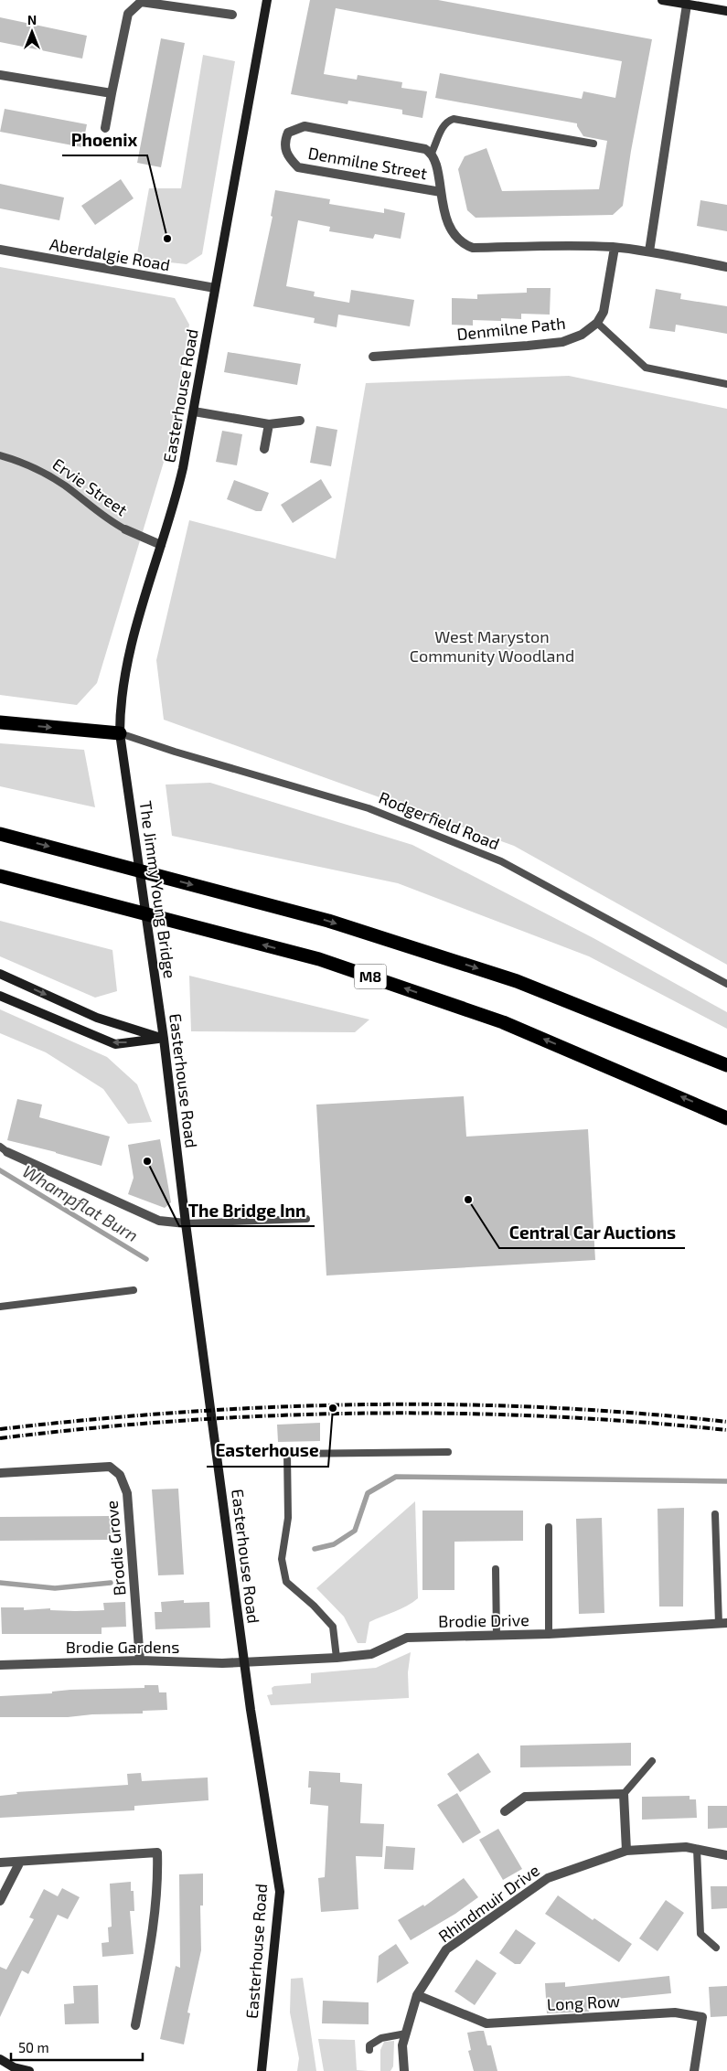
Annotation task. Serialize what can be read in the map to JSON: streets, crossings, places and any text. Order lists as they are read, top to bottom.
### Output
{
  "streets": {
    "highway": ["M8"],
    "street": [
      "Denmilne Street",
      "Aberdalgie Road",
      "Denmilne Path",
      "Easterhouse Road",
      "Ervie Street",
      "The Jimmy Young Bridge",
      "Brodie Grove",
      "Brodie Drive",
      "Brodie Gardens",
      "Rhindmuir Drive",
      "Long Row"
    ],
    "lane": ["Rodgerfield Road"]
  },
  "crossings": [
    ["Aberdalgie Road", "Easterhouse Road"],
    ["Easterhouse Road", "Ervie Street"],
    ["Easterhouse Road", "Rodgerfield Road"],
    ["Easterhouse Road", "The Jimmy Young Bridge"],
    ["Easterhouse Road", "Brodie Drive"],
    ["Easterhouse Road", "Brodie Gardens"],
    ["Brodie Grove", "Brodie Gardens"],
    ["Brodie Drive", "Brodie Gardens"],
    ["Rhindmuir Drive", "Long Row"]
  ],
  "water": ["Whampflat Burn"],
  "parks": ["West Maryston Community Woodland"],
  "places": [
    "Phoenix",
    "The Bridge Inn",
    "Central Car Auctions",
    "Easterhouse"
  ],
  "scale_bar": "50 m",
  "north": "top"
}
